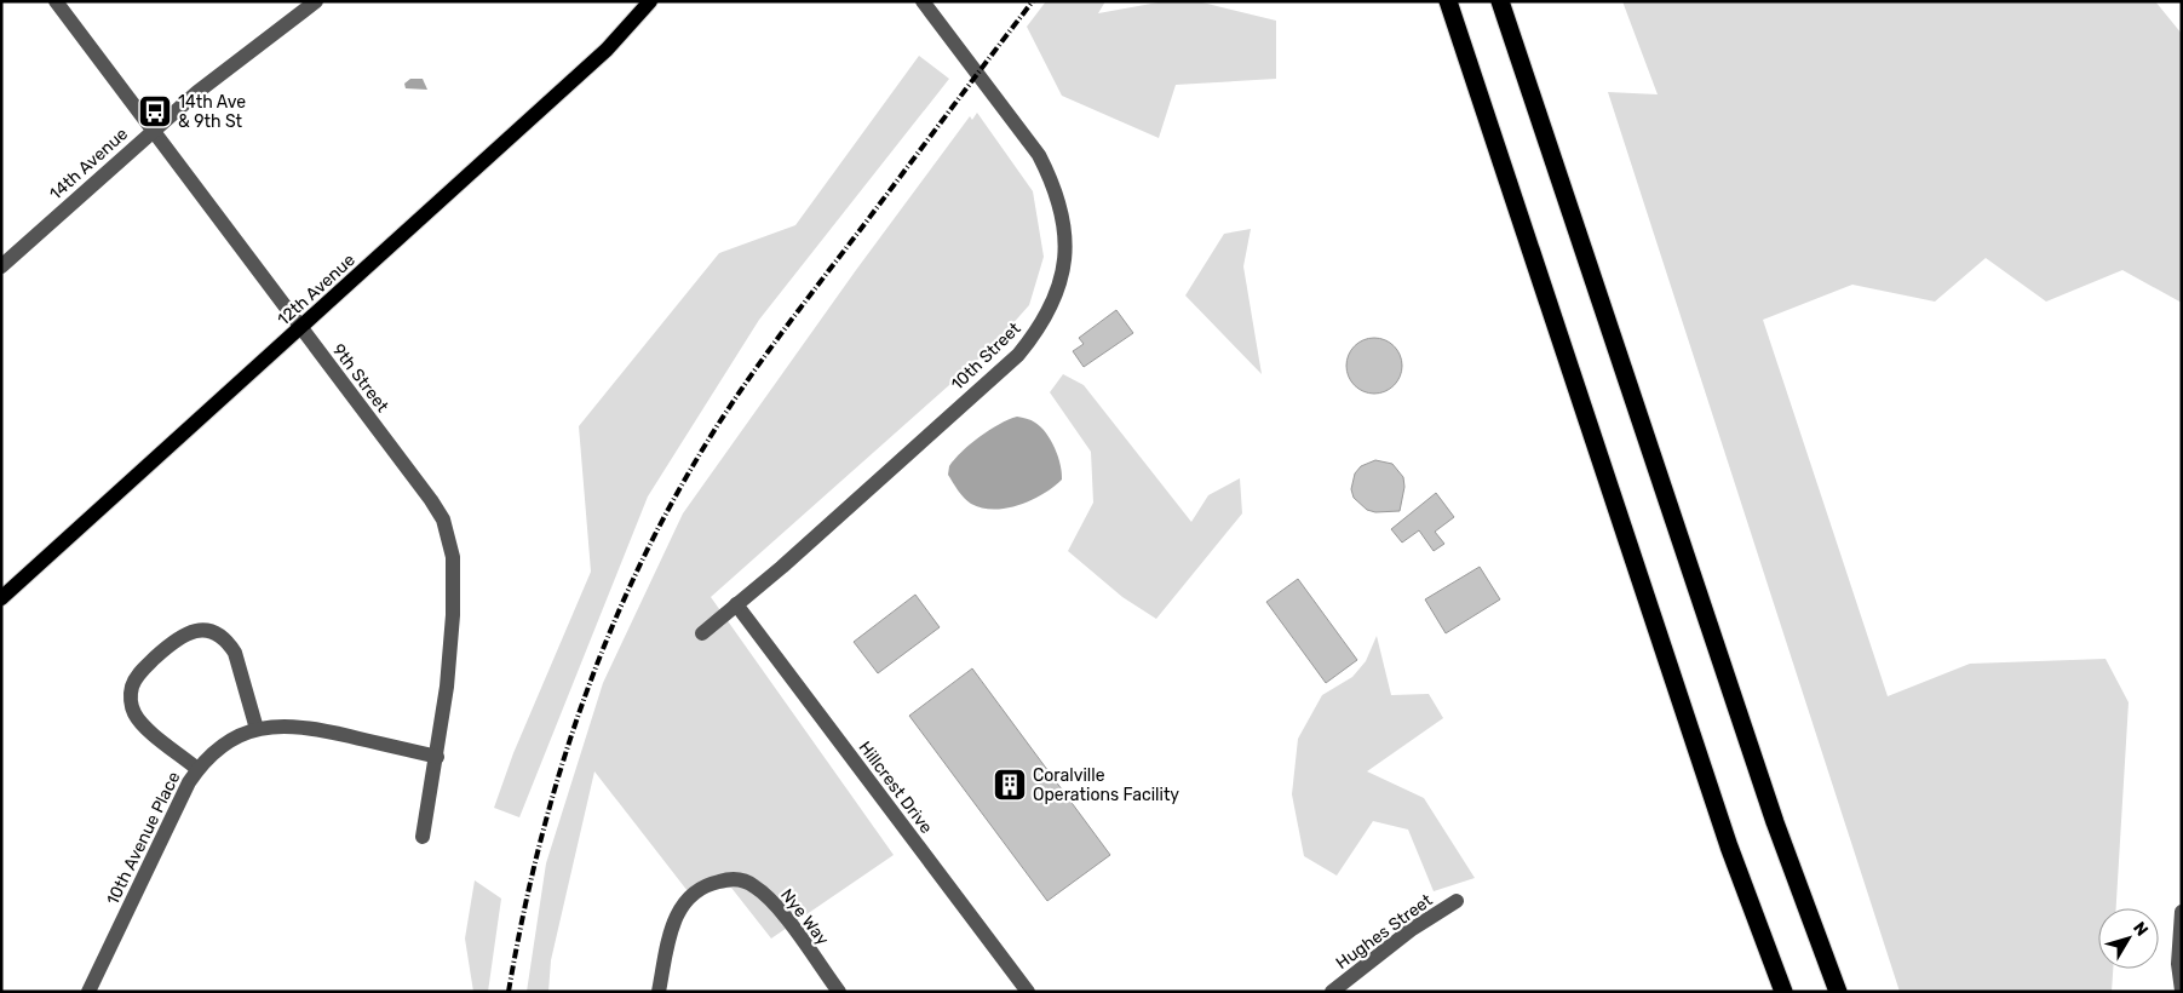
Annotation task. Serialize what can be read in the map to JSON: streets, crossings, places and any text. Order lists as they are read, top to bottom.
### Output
{
  "streets": {
    "main road": ["12th Avenue"],
    "street": [
      "14th Avenue",
      "10th Street",
      "9th Street",
      "Hillcrest Drive",
      "10th Avenue Place",
      "Nye Way",
      "Hughes Street"
    ]
  },
  "crossings": [
    ["14th Avenue", "9th Street"],
    ["12th Avenue", "9th Street"],
    ["10th Street", "Hillcrest Drive"],
    ["9th Street", "10th Avenue Place"]
  ],
  "places": {
    "bus stop": ["14th Ave & 9th St"],
    "building": ["Coralville Operations Facility"]
  },
  "north": "top right"
}
